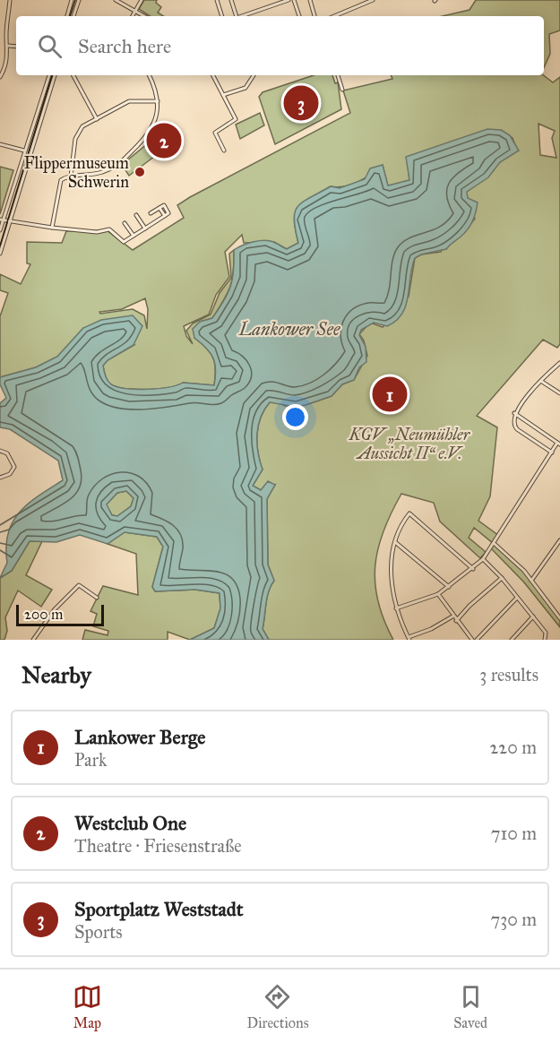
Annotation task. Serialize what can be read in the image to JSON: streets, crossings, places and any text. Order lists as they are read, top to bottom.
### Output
{
  "water": ["Lankower See"],
  "parks": ["KGV „Neumühler Aussicht II“ e.V."],
  "places": ["Flippermuseum Schwerin"],
  "scale_bar": "200 m",
  "page": {
    "search": "Search here",
    "pins": ["3", "2", "1"],
    "scale": "200 m",
    "heading": ["Nearby", "3 results"],
    "list": [
      {
        "mark": "1",
        "name": "Lankower Berge",
        "note": "Park",
        "value": "220 m"
      },
      {
        "mark": "2",
        "name": "Westclub One",
        "note": "Theatre · Friesenstraße",
        "value": "710 m"
      },
      {
        "mark": "3",
        "name": "Sportplatz Weststadt",
        "note": "Sports",
        "value": "730 m"
      }
    ],
    "nav": ["Map", "Directions", "Saved"]
  }
}
